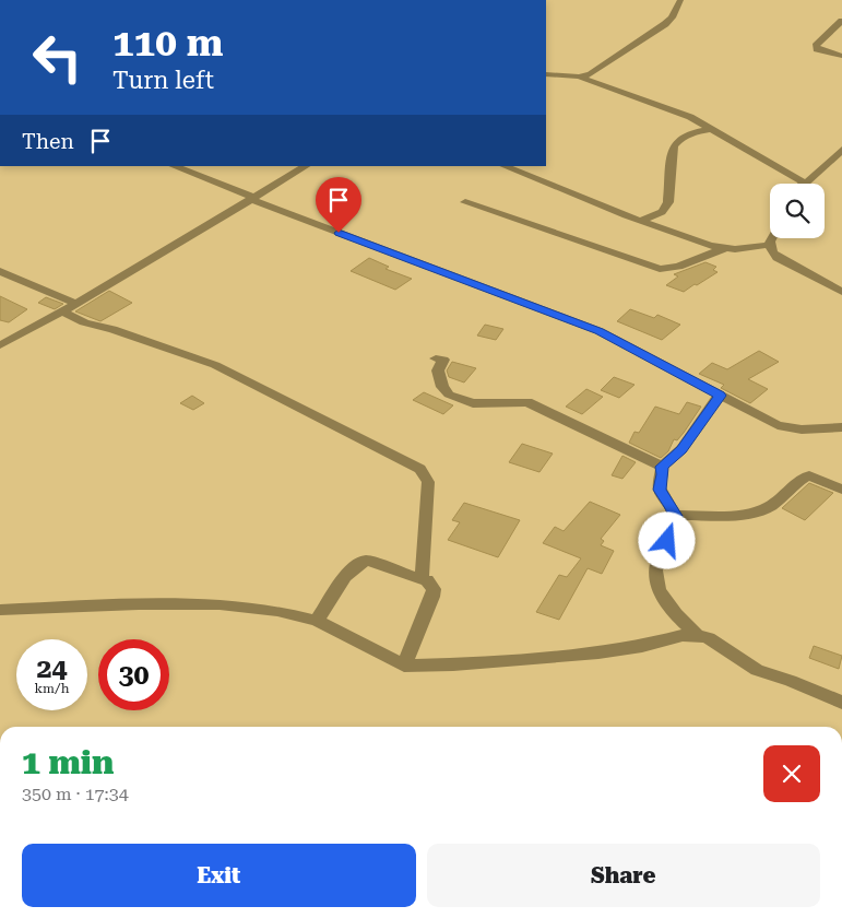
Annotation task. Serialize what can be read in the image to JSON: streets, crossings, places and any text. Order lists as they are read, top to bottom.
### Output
{
  "page": {
    "turn": ["110 m", "Turn left"],
    "then": "Then",
    "speed": "24 km/h",
    "limit": "30",
    "heading": ["1 min", "350 m · 17:34"],
    "buttons": ["Exit", "Share"]
  }
}
